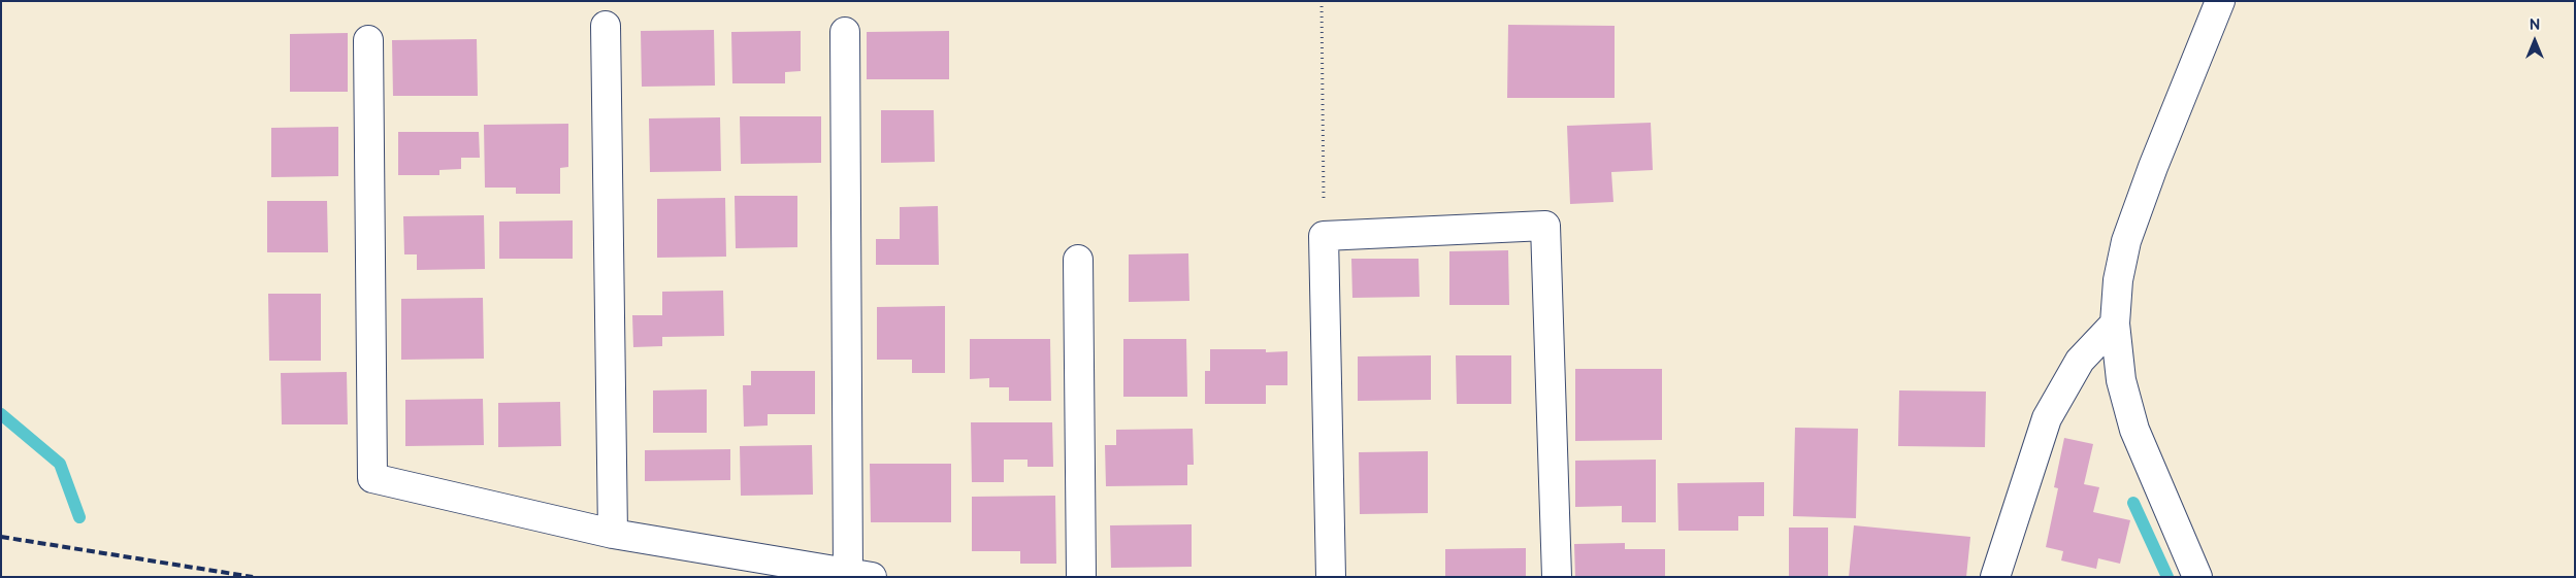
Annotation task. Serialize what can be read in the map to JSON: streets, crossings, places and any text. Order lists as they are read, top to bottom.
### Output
{
  "north": "top"
}
